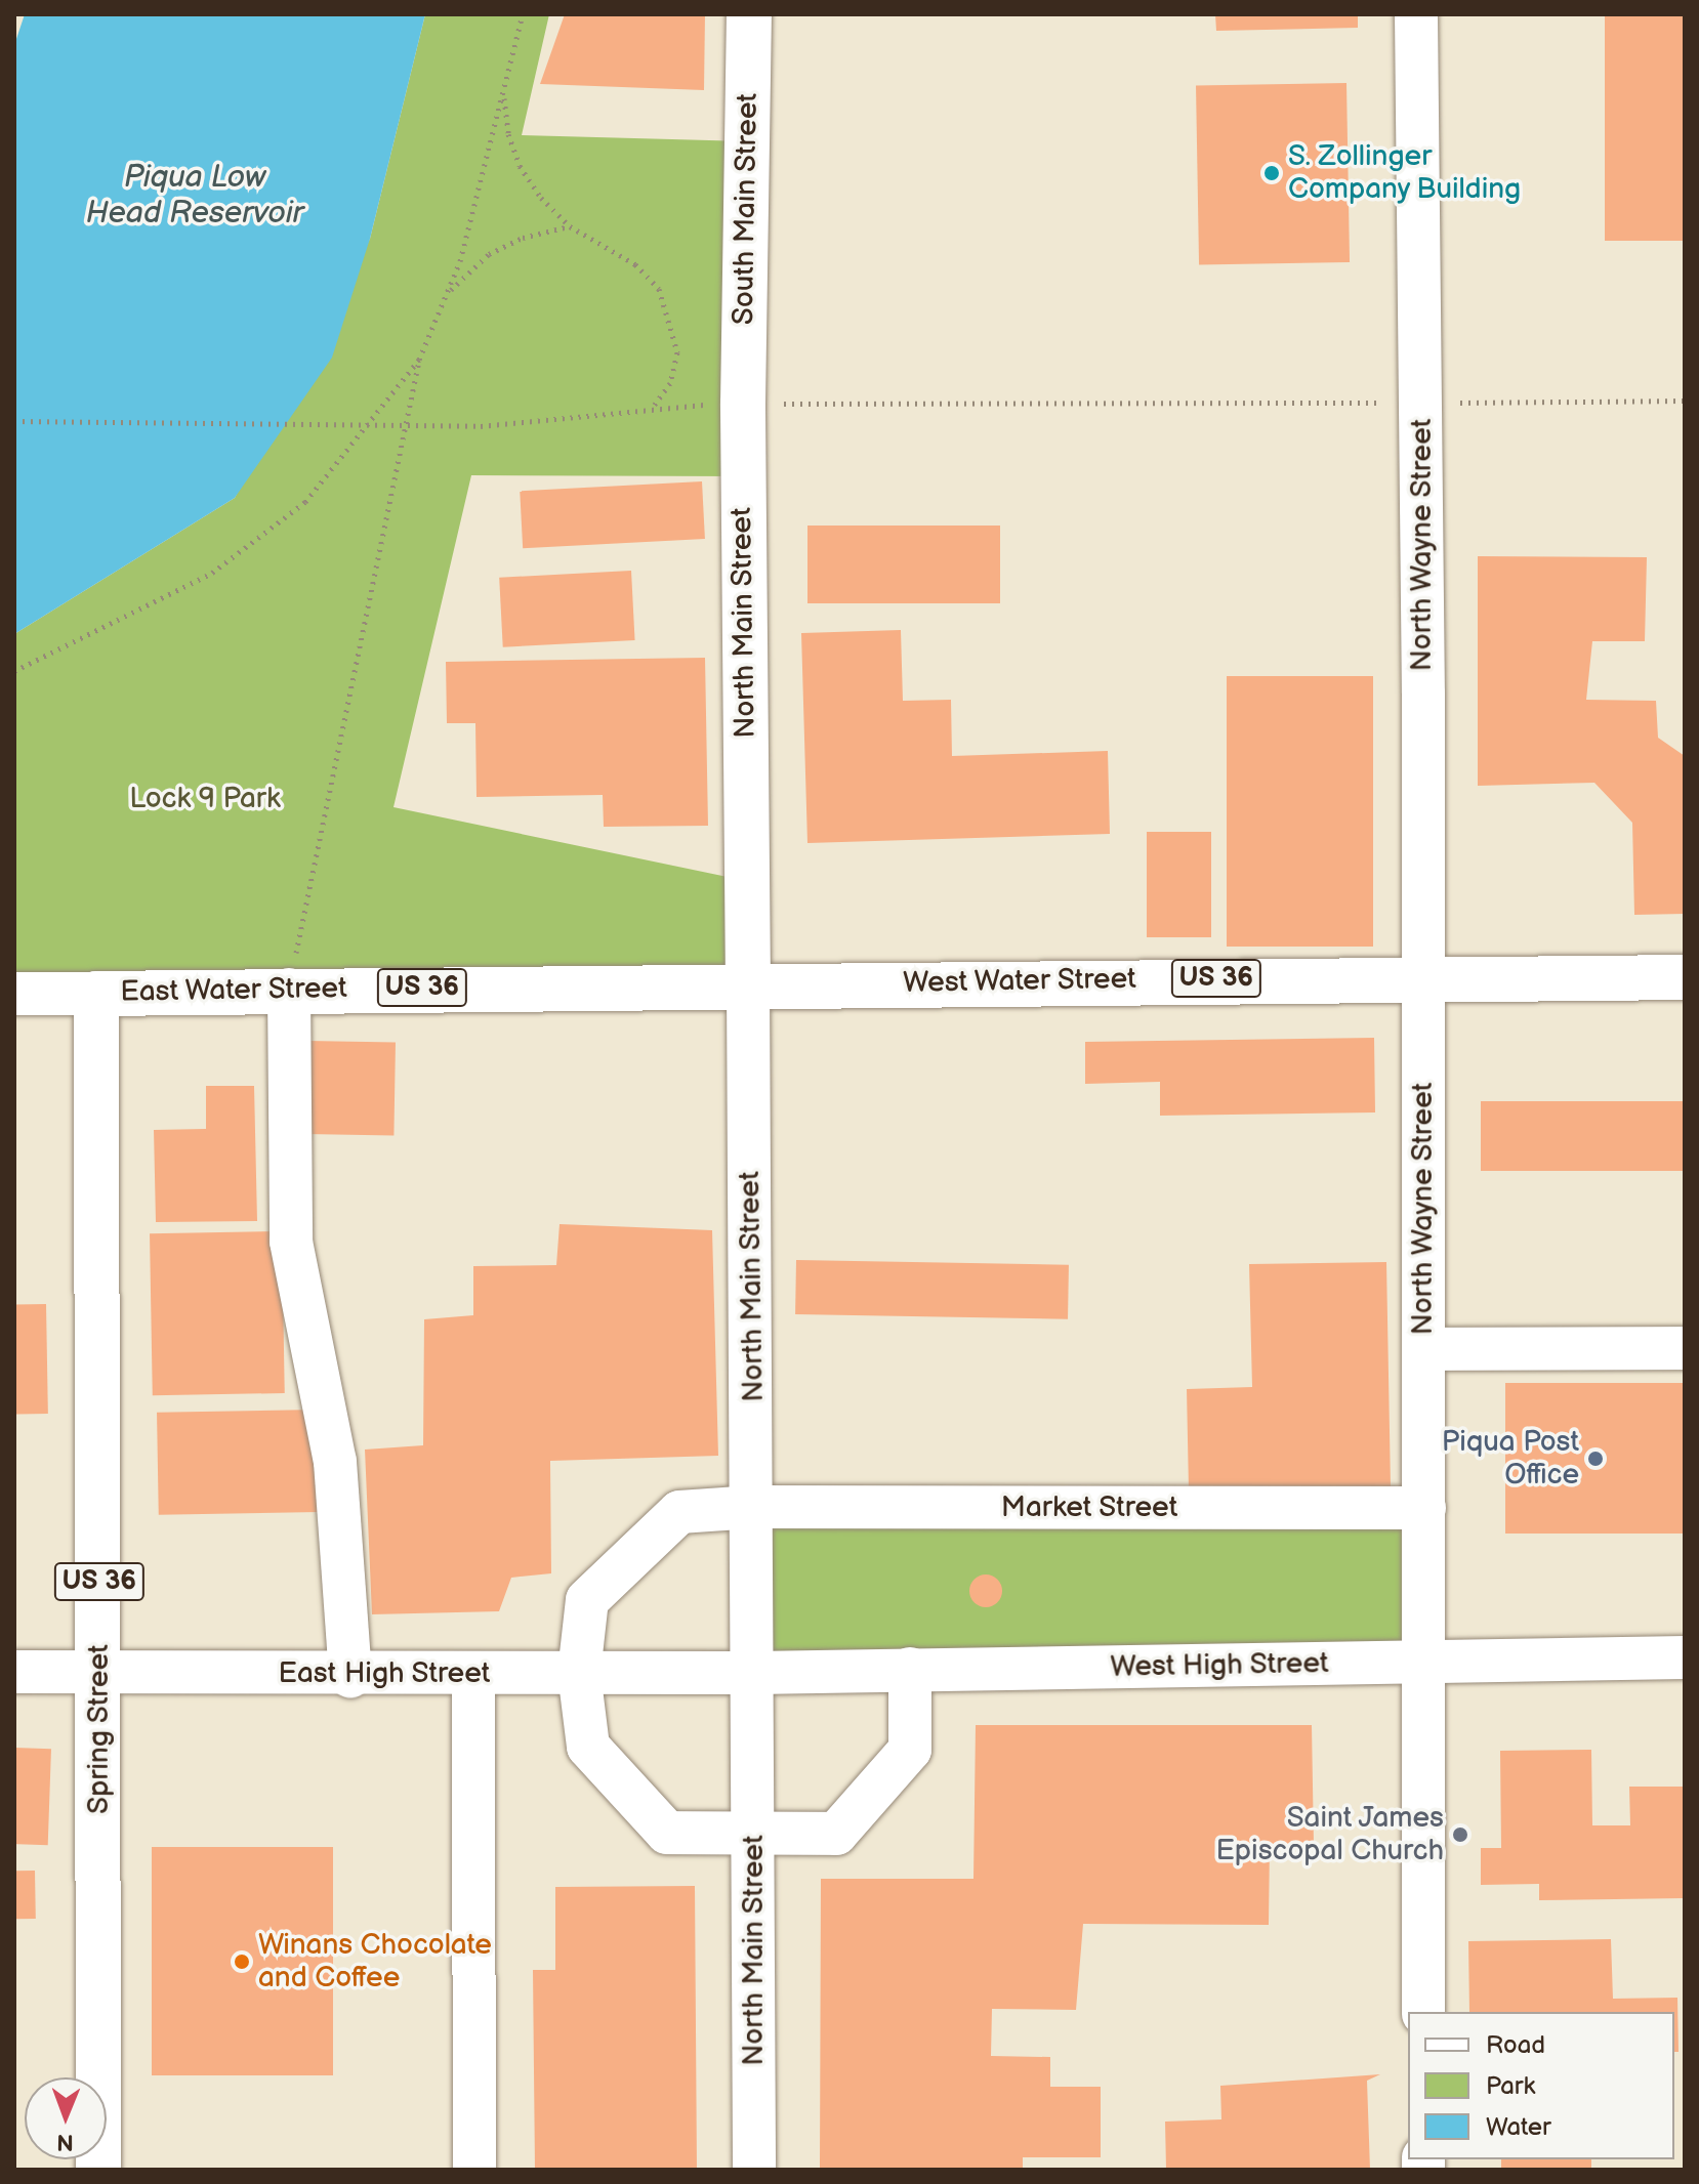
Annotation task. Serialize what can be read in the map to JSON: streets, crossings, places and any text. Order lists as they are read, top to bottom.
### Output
{
  "streets": {
    "main road": [
      "South Main Street",
      "North Main Street",
      "US 36",
      "West Water Street",
      "East Water Street",
      "Spring Street"
    ],
    "street": [
      "North Wayne Street",
      "Market Street",
      "West High Street",
      "East High Street"
    ]
  },
  "crossings": [
    ["South Main Street", "North Main Street"],
    ["North Wayne Street", "West Water Street"],
    ["North Wayne Street", "Market Street"],
    ["North Wayne Street", "West High Street"],
    ["North Main Street", "West Water Street"],
    ["North Main Street", "East Water Street"],
    ["North Main Street", "Market Street"],
    ["North Main Street", "West High Street"],
    ["North Main Street", "East High Street"],
    ["West Water Street", "East Water Street"],
    ["East Water Street", "Spring Street"],
    ["Market Street", "West High Street"],
    ["Market Street", "East High Street"],
    ["West High Street", "East High Street"],
    ["East High Street", "Spring Street"]
  ],
  "water": ["Piqua Low Head Reservoir"],
  "parks": ["Lock 9 Park"],
  "places": [
    "S. Zollinger Company Building",
    "Piqua Post Office",
    "Saint James Episcopal Church",
    "Winans Chocolate and Coffee"
  ],
  "legend": ["Road", "Park", "Water"],
  "north": "bottom"
}
